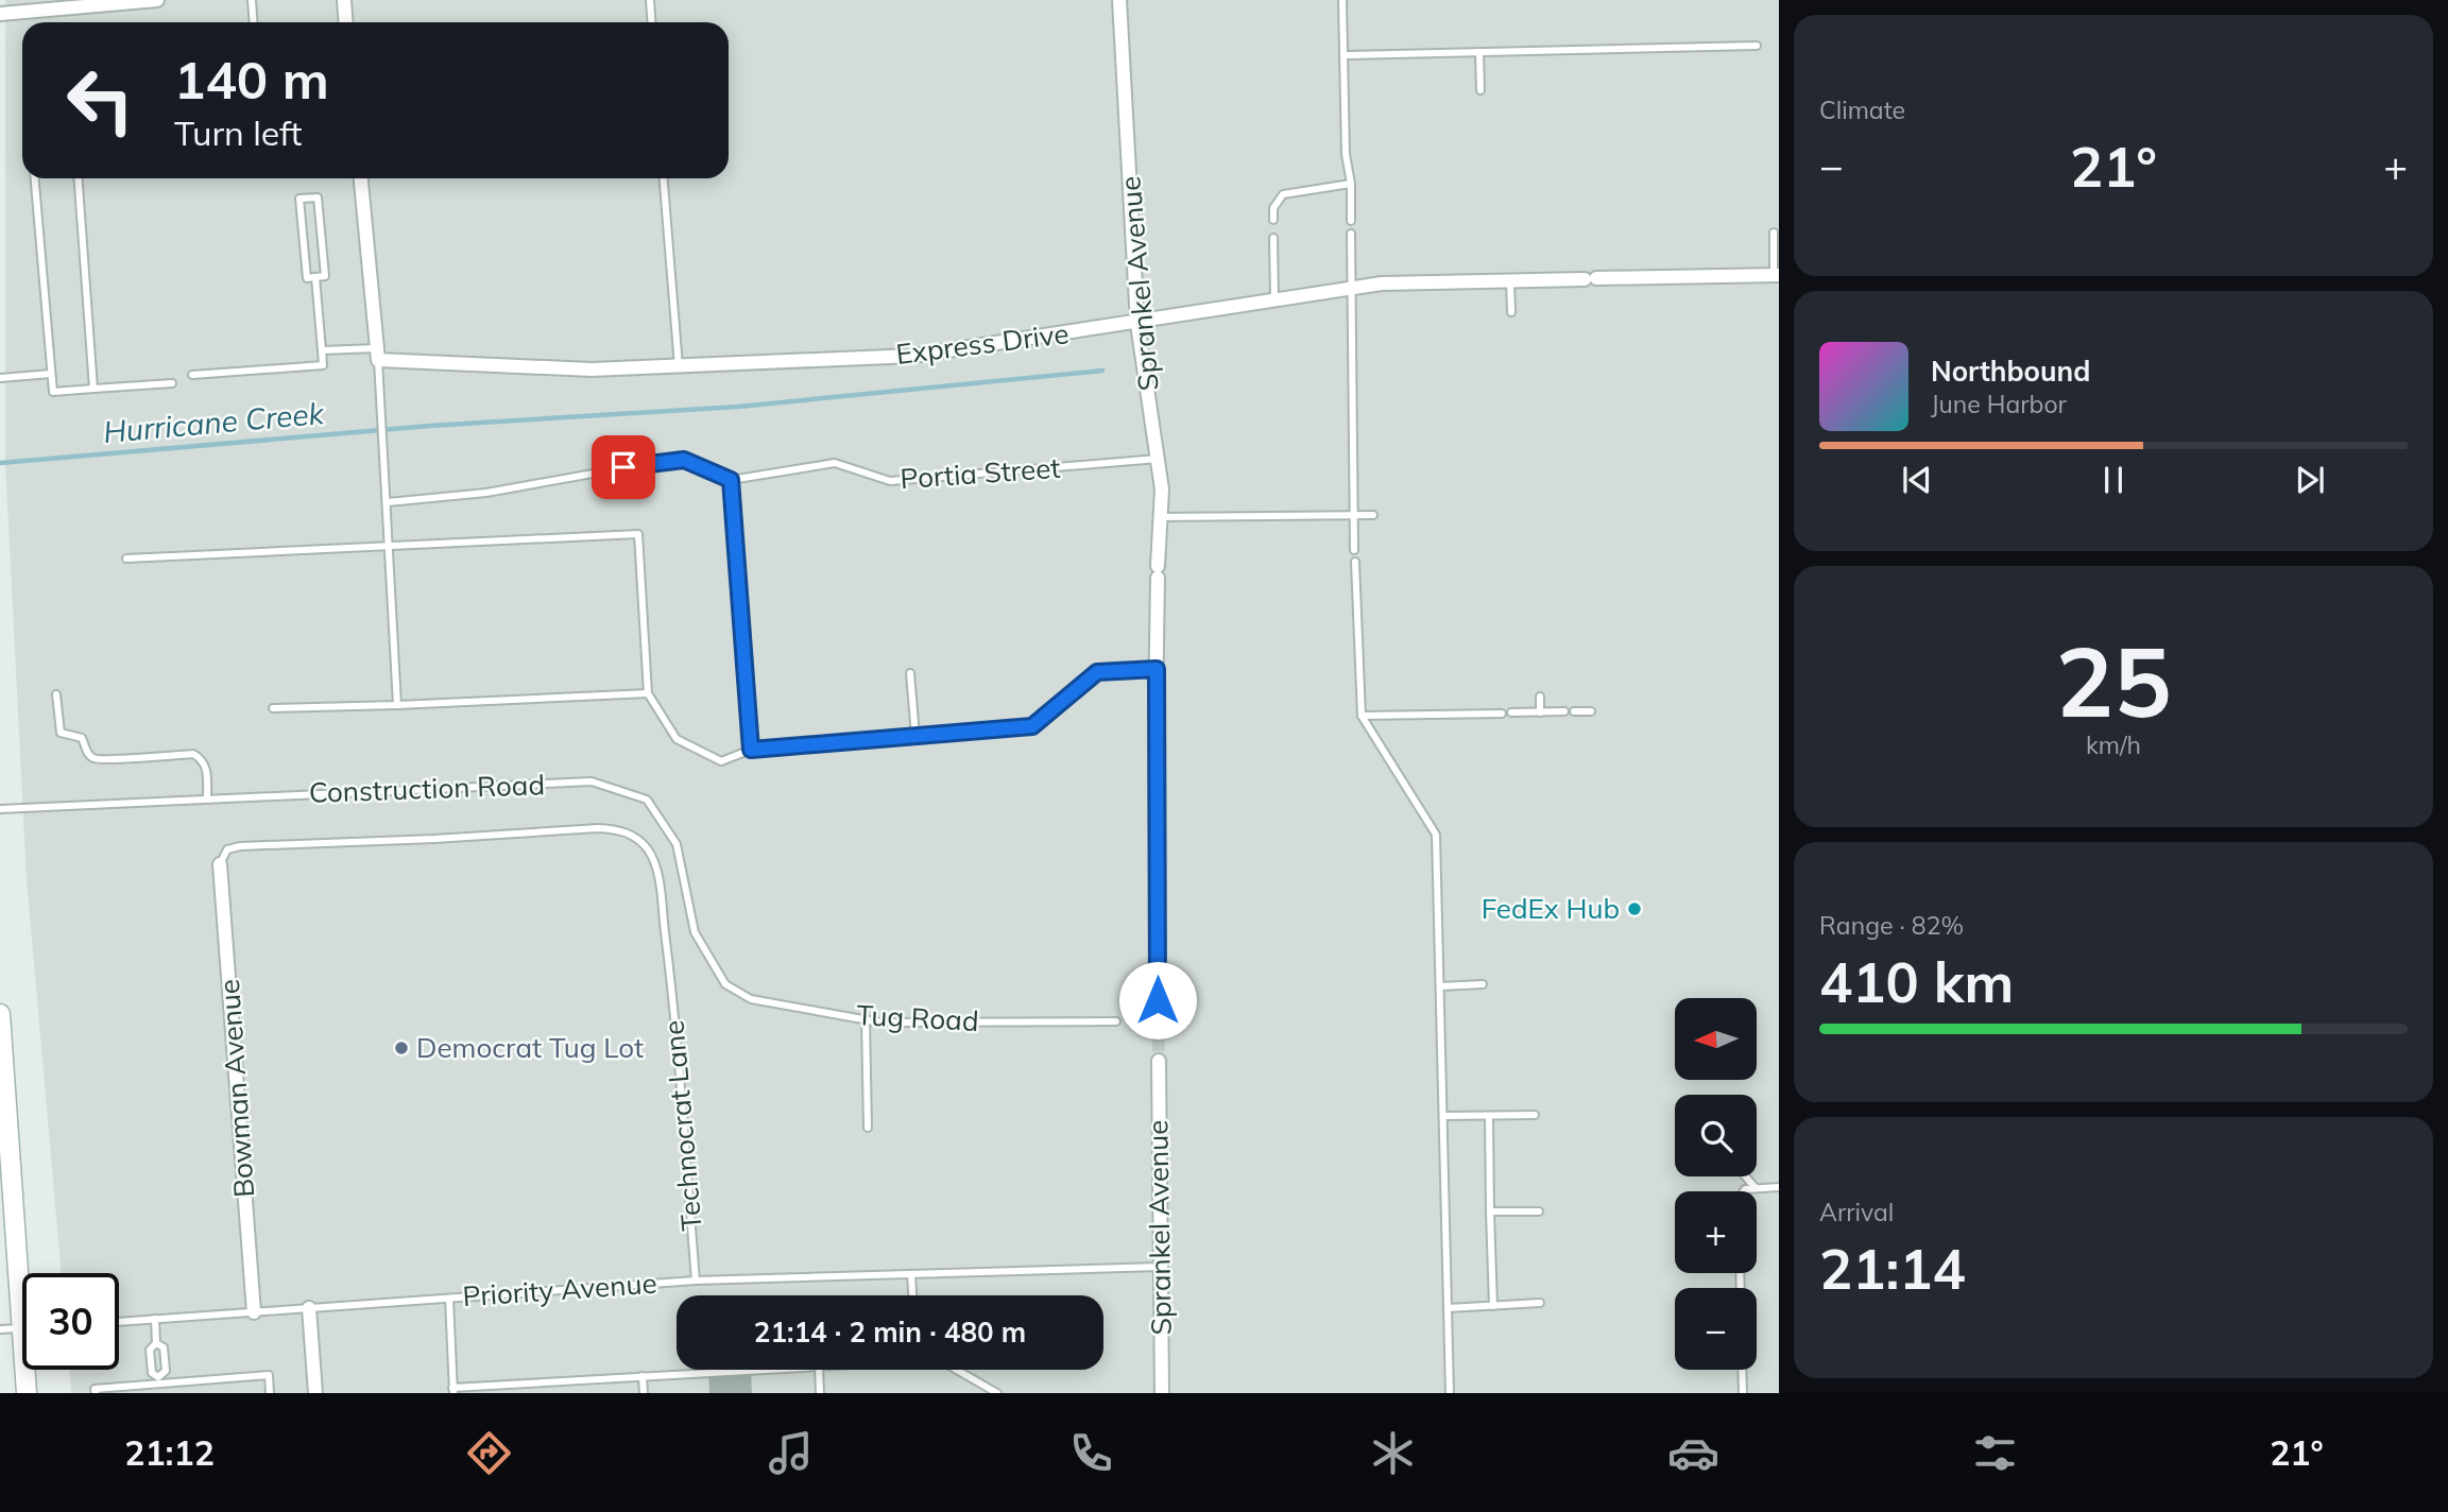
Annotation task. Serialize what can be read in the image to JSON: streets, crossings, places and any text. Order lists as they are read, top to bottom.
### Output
{
  "streets": {
    "street": ["Sprankel Avenue", "Express Drive", "Bowman Avenue"],
    "lane": [
      "Portia Street",
      "Construction Road",
      "Tug Road",
      "Technocrat Lane",
      "Priority Avenue"
    ]
  },
  "crossings": [
    ["Sprankel Avenue", "Express Drive"],
    ["Sprankel Avenue", "Portia Street"],
    ["Sprankel Avenue", "Priority Avenue"],
    ["Construction Road", "Tug Road"],
    ["Bowman Avenue", "Technocrat Lane"],
    ["Bowman Avenue", "Priority Avenue"],
    ["Technocrat Lane", "Priority Avenue"]
  ],
  "water": ["Hurricane Creek"],
  "places": ["FedEx Hub", "Democrat Tug Lot"],
  "north": "left",
  "page": {
    "tile": [
      "Climate",
      ["25", "km/h"],
      ["Range · 82%", "410 km"],
      ["Arrival", "21:14"]
    ],
    "turn": ["140 m", "Turn left"],
    "heat": ["−", "21°", "+"],
    "song": ["Northbound", "June Harbor"],
    "map_buttons": ["+", "−"],
    "limit": "30",
    "trip": "21:14 · 2 min · 480 m",
    "tabs": ["21:12", "21°"]
  }
}
